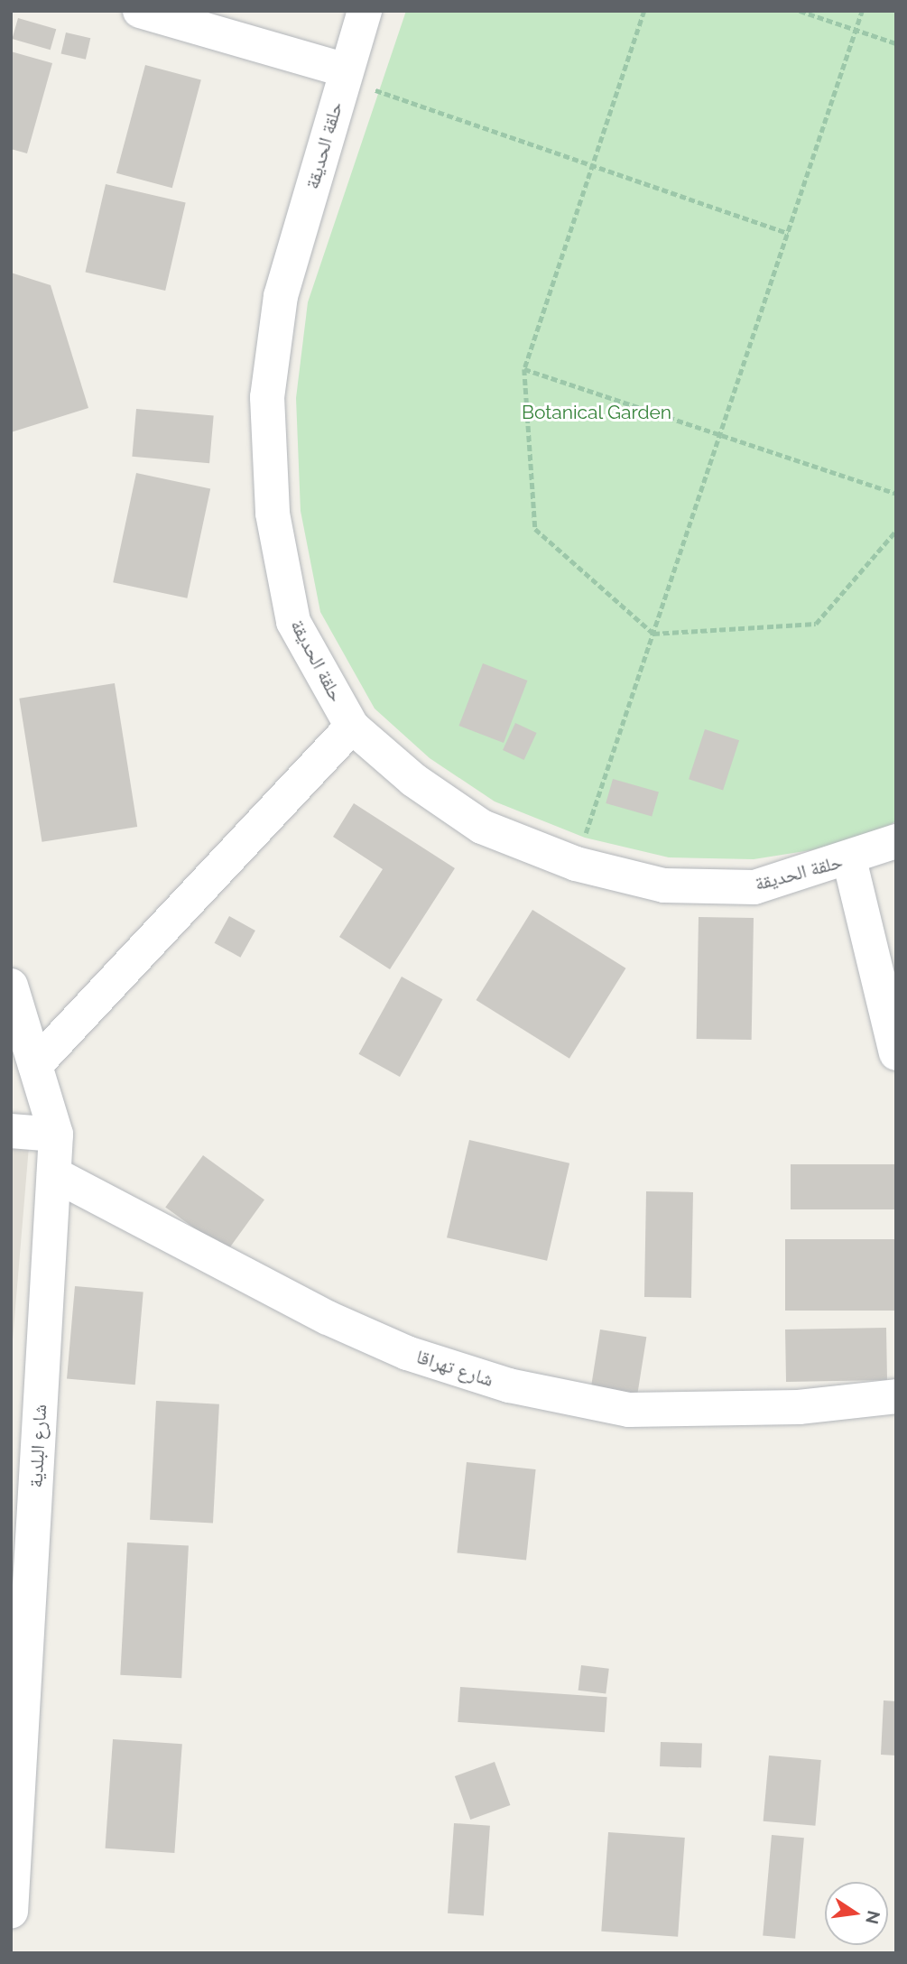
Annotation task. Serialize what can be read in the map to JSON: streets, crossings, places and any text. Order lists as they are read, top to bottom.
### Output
{
  "streets": {
    "street": ["حلقة الحديقة", "شارع تهراقا", "شارع البلدية"]
  },
  "crossings": [
    ["شارع تهراقا", "شارع البلدية"]
  ],
  "parks": ["Botanical Garden"],
  "north": "right"
}
